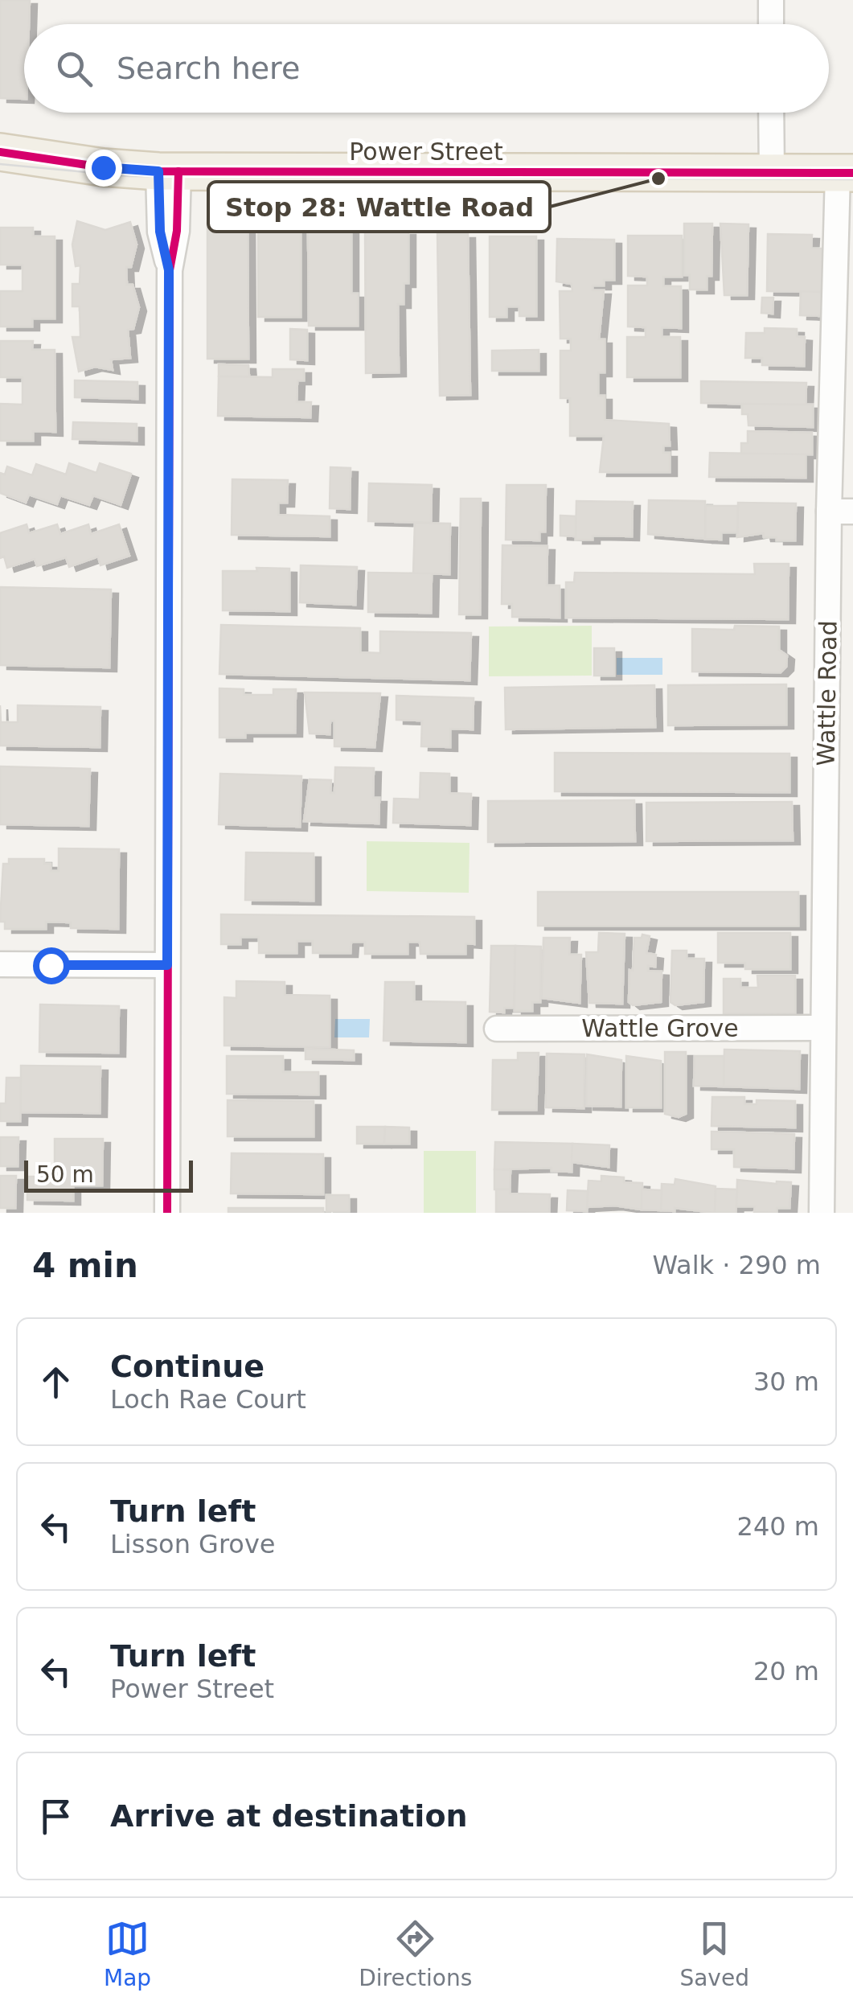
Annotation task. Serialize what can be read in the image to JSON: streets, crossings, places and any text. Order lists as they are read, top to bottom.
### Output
{
  "streets": {
    "main road": ["Power Street"],
    "street": ["Wattle Road", "Wattle Grove"]
  },
  "crossings": [
    ["Power Street", "Wattle Road"],
    ["Wattle Road", "Wattle Grove"]
  ],
  "places": ["Stop 28: Wattle Road"],
  "scale_bar": "50 m",
  "page": {
    "search": "Search here",
    "scale": "50 m",
    "heading": ["4 min", "Walk · 290 m"],
    "list": [
      ["Continue", "Loch Rae Court", "30 m"],
      ["Turn left", "Lisson Grove", "240 m"],
      ["Turn left", "Power Street", "20 m"],
      "Arrive at destination"
    ],
    "nav": ["Map", "Directions", "Saved"]
  }
}
